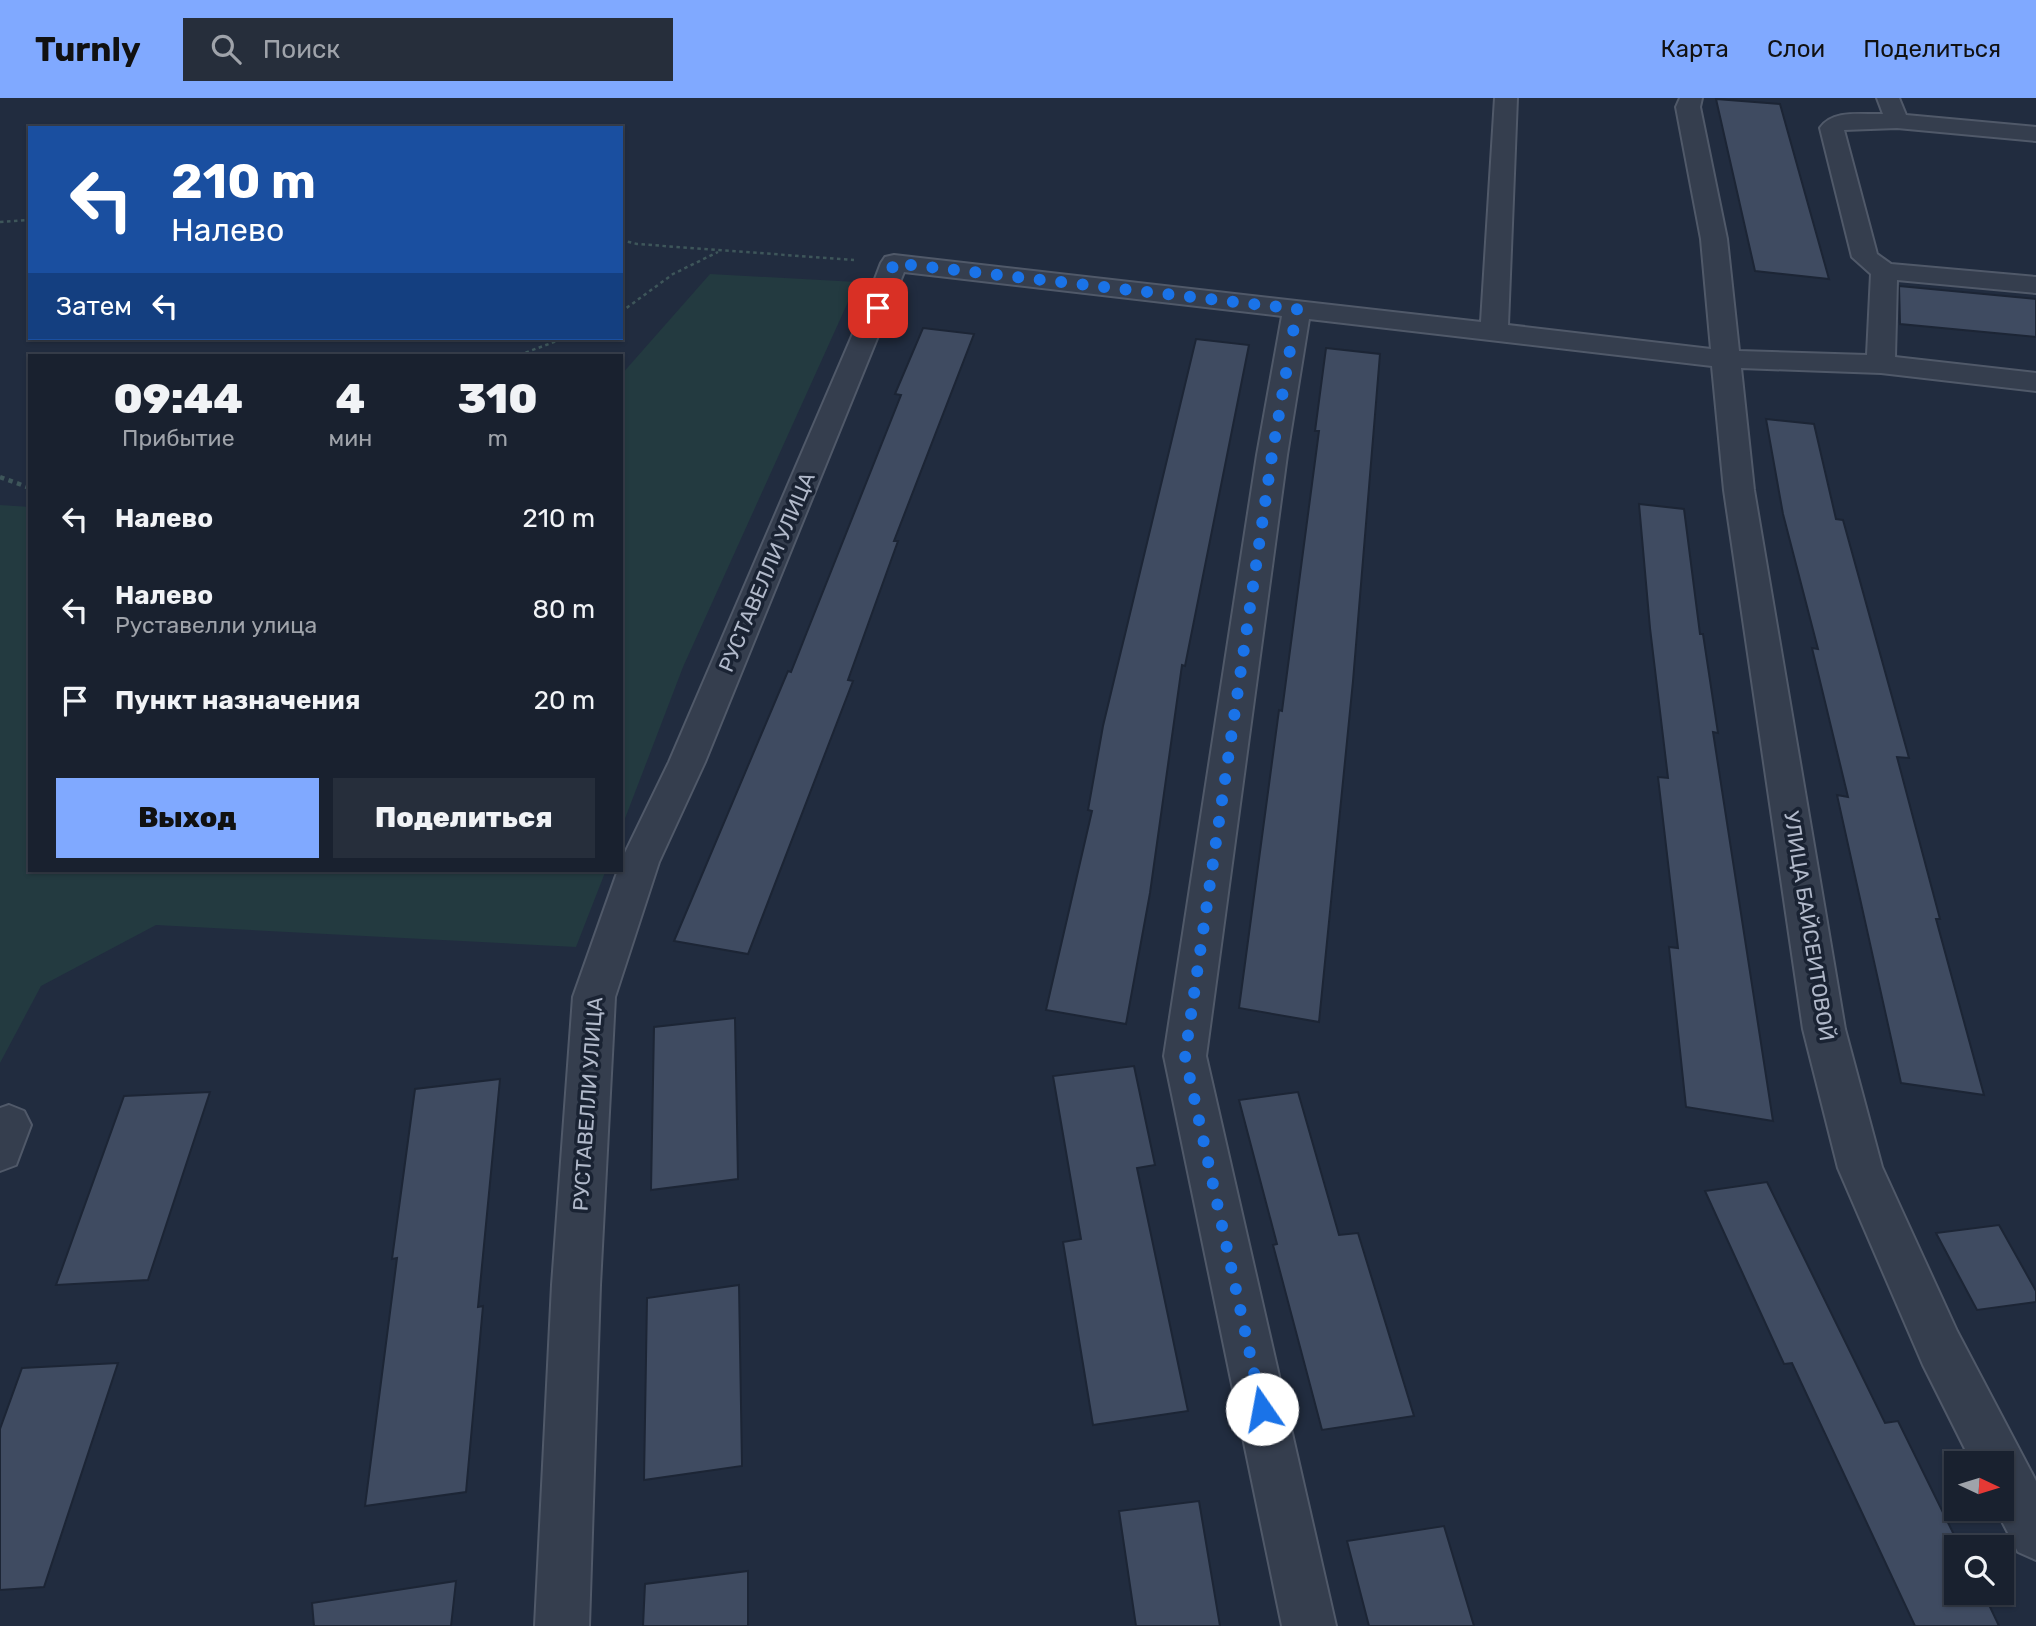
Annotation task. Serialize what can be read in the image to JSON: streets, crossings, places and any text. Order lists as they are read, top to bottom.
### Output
{
  "streets": {
    "street": ["РУСТАВЕЛЛИ УЛИЦА", "УЛИЦА БАЙСЕИТОВОЙ"]
  },
  "north": "right",
  "page": {
    "header": "Turnly",
    "search": "Поиск",
    "nav": ["Карта", "Слои", "Поделиться"],
    "turn": ["210 m", "Налево"],
    "then": "Затем",
    "eta": [
      "09:44",
      "Прибытие",
      "4",
      "мин",
      "310",
      "m"
    ],
    "list": [
      {
        "name": "Налево",
        "value": "210 m"
      },
      {
        "name": "Налево",
        "note": "Руставелли улица",
        "value": "80 m"
      },
      {
        "name": "Пункт назначения",
        "value": "20 m"
      }
    ],
    "buttons": ["Выход", "Поделиться"]
  }
}
